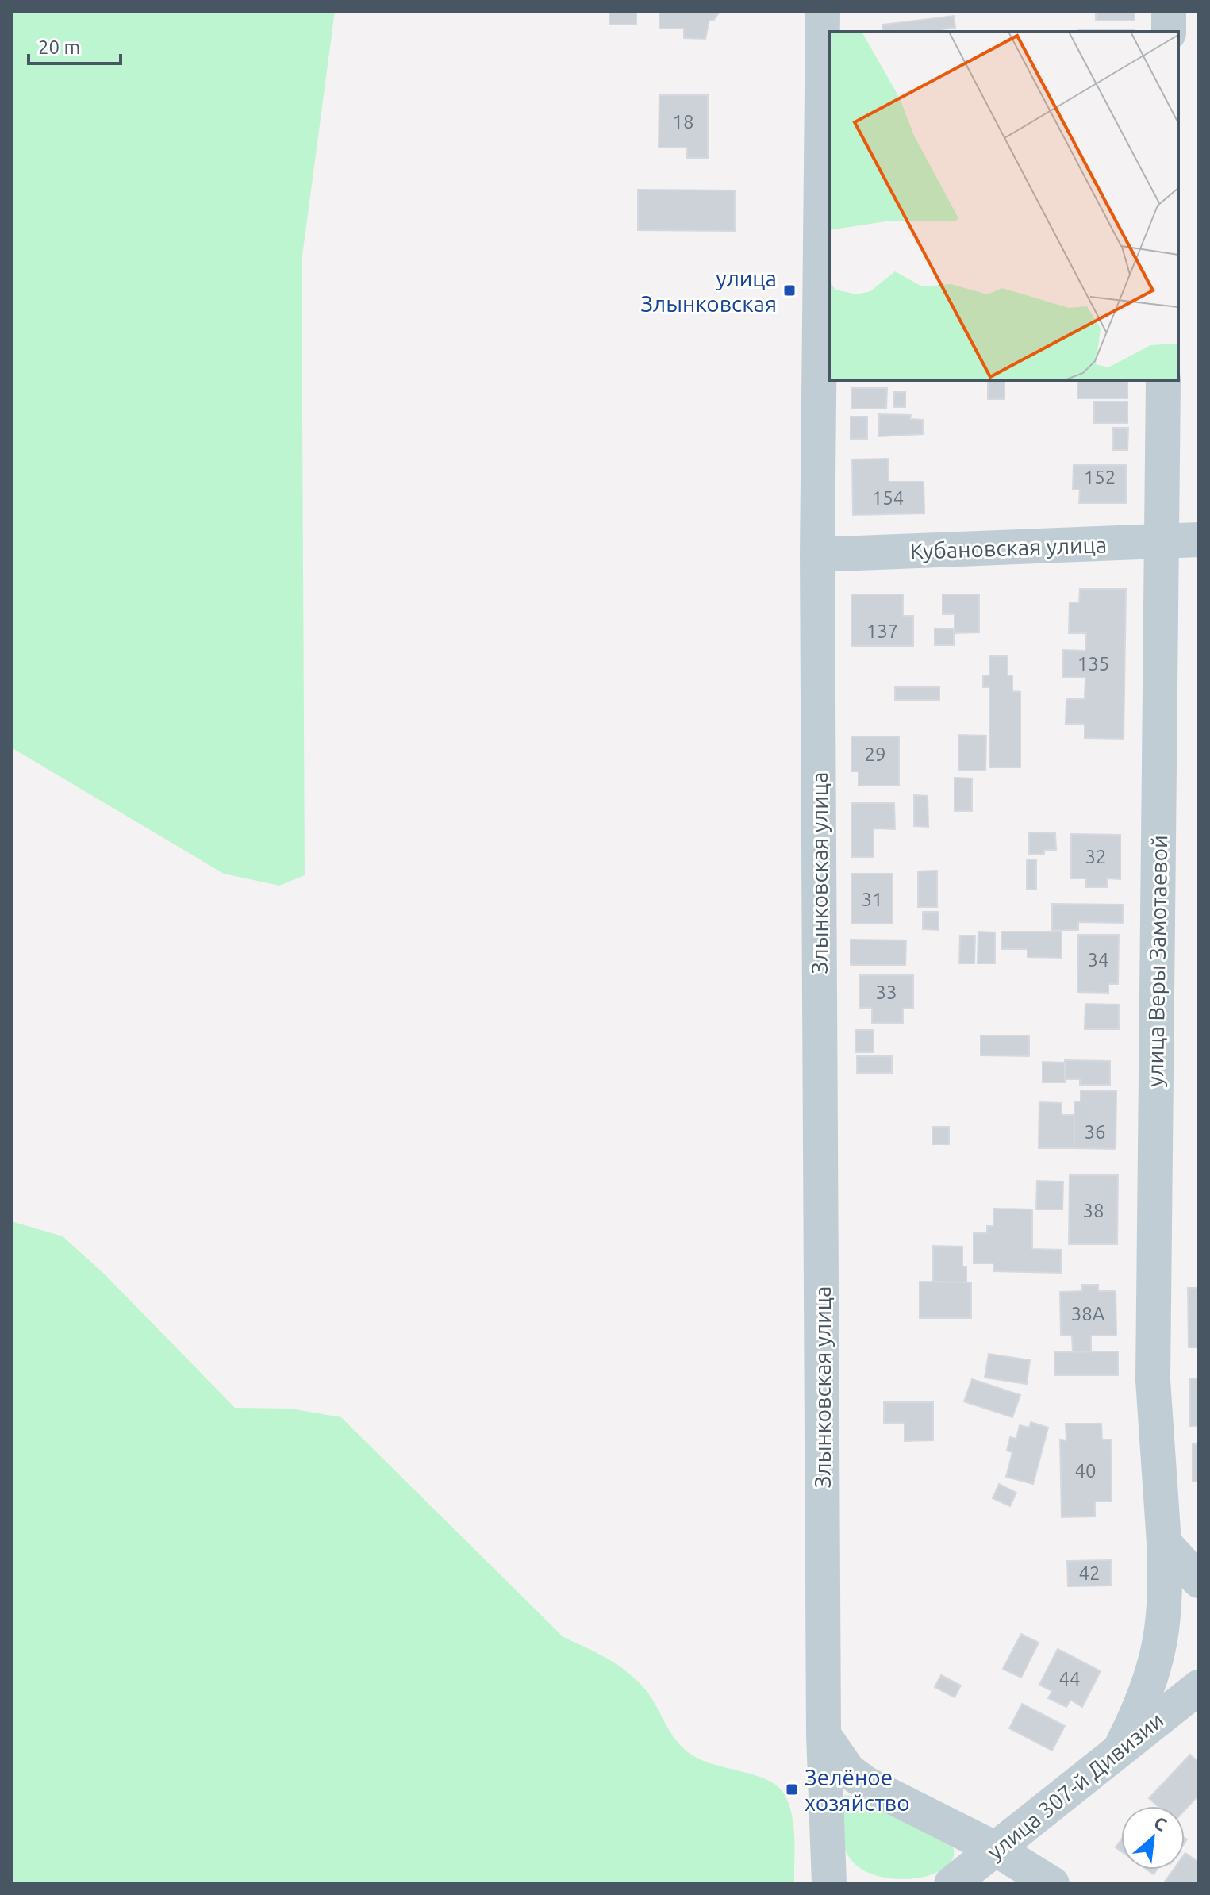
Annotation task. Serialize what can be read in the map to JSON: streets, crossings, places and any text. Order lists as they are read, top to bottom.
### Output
{
  "streets": {
    "street": [
      "Кубановская улица",
      "Злынковская улица",
      "улица Веры Замотаевой",
      "улица 307-й Дивизии"
    ]
  },
  "crossings": [
    ["Кубановская улица", "Злынковская улица"],
    ["Кубановская улица", "улица Веры Замотаевой"],
    ["улица Веры Замотаевой", "улица 307-й Дивизии"]
  ],
  "places": {
    "transit": ["улица Злынковская", "Зелёное хозяйство"]
  },
  "house_numbers": [
    "18",
    "152",
    "154",
    "137",
    "135",
    "29",
    "32",
    "31",
    "34",
    "33",
    "36",
    "38",
    "38А",
    "40",
    "42",
    "44"
  ],
  "scale_bar": "20 m",
  "north": "top right"
}
